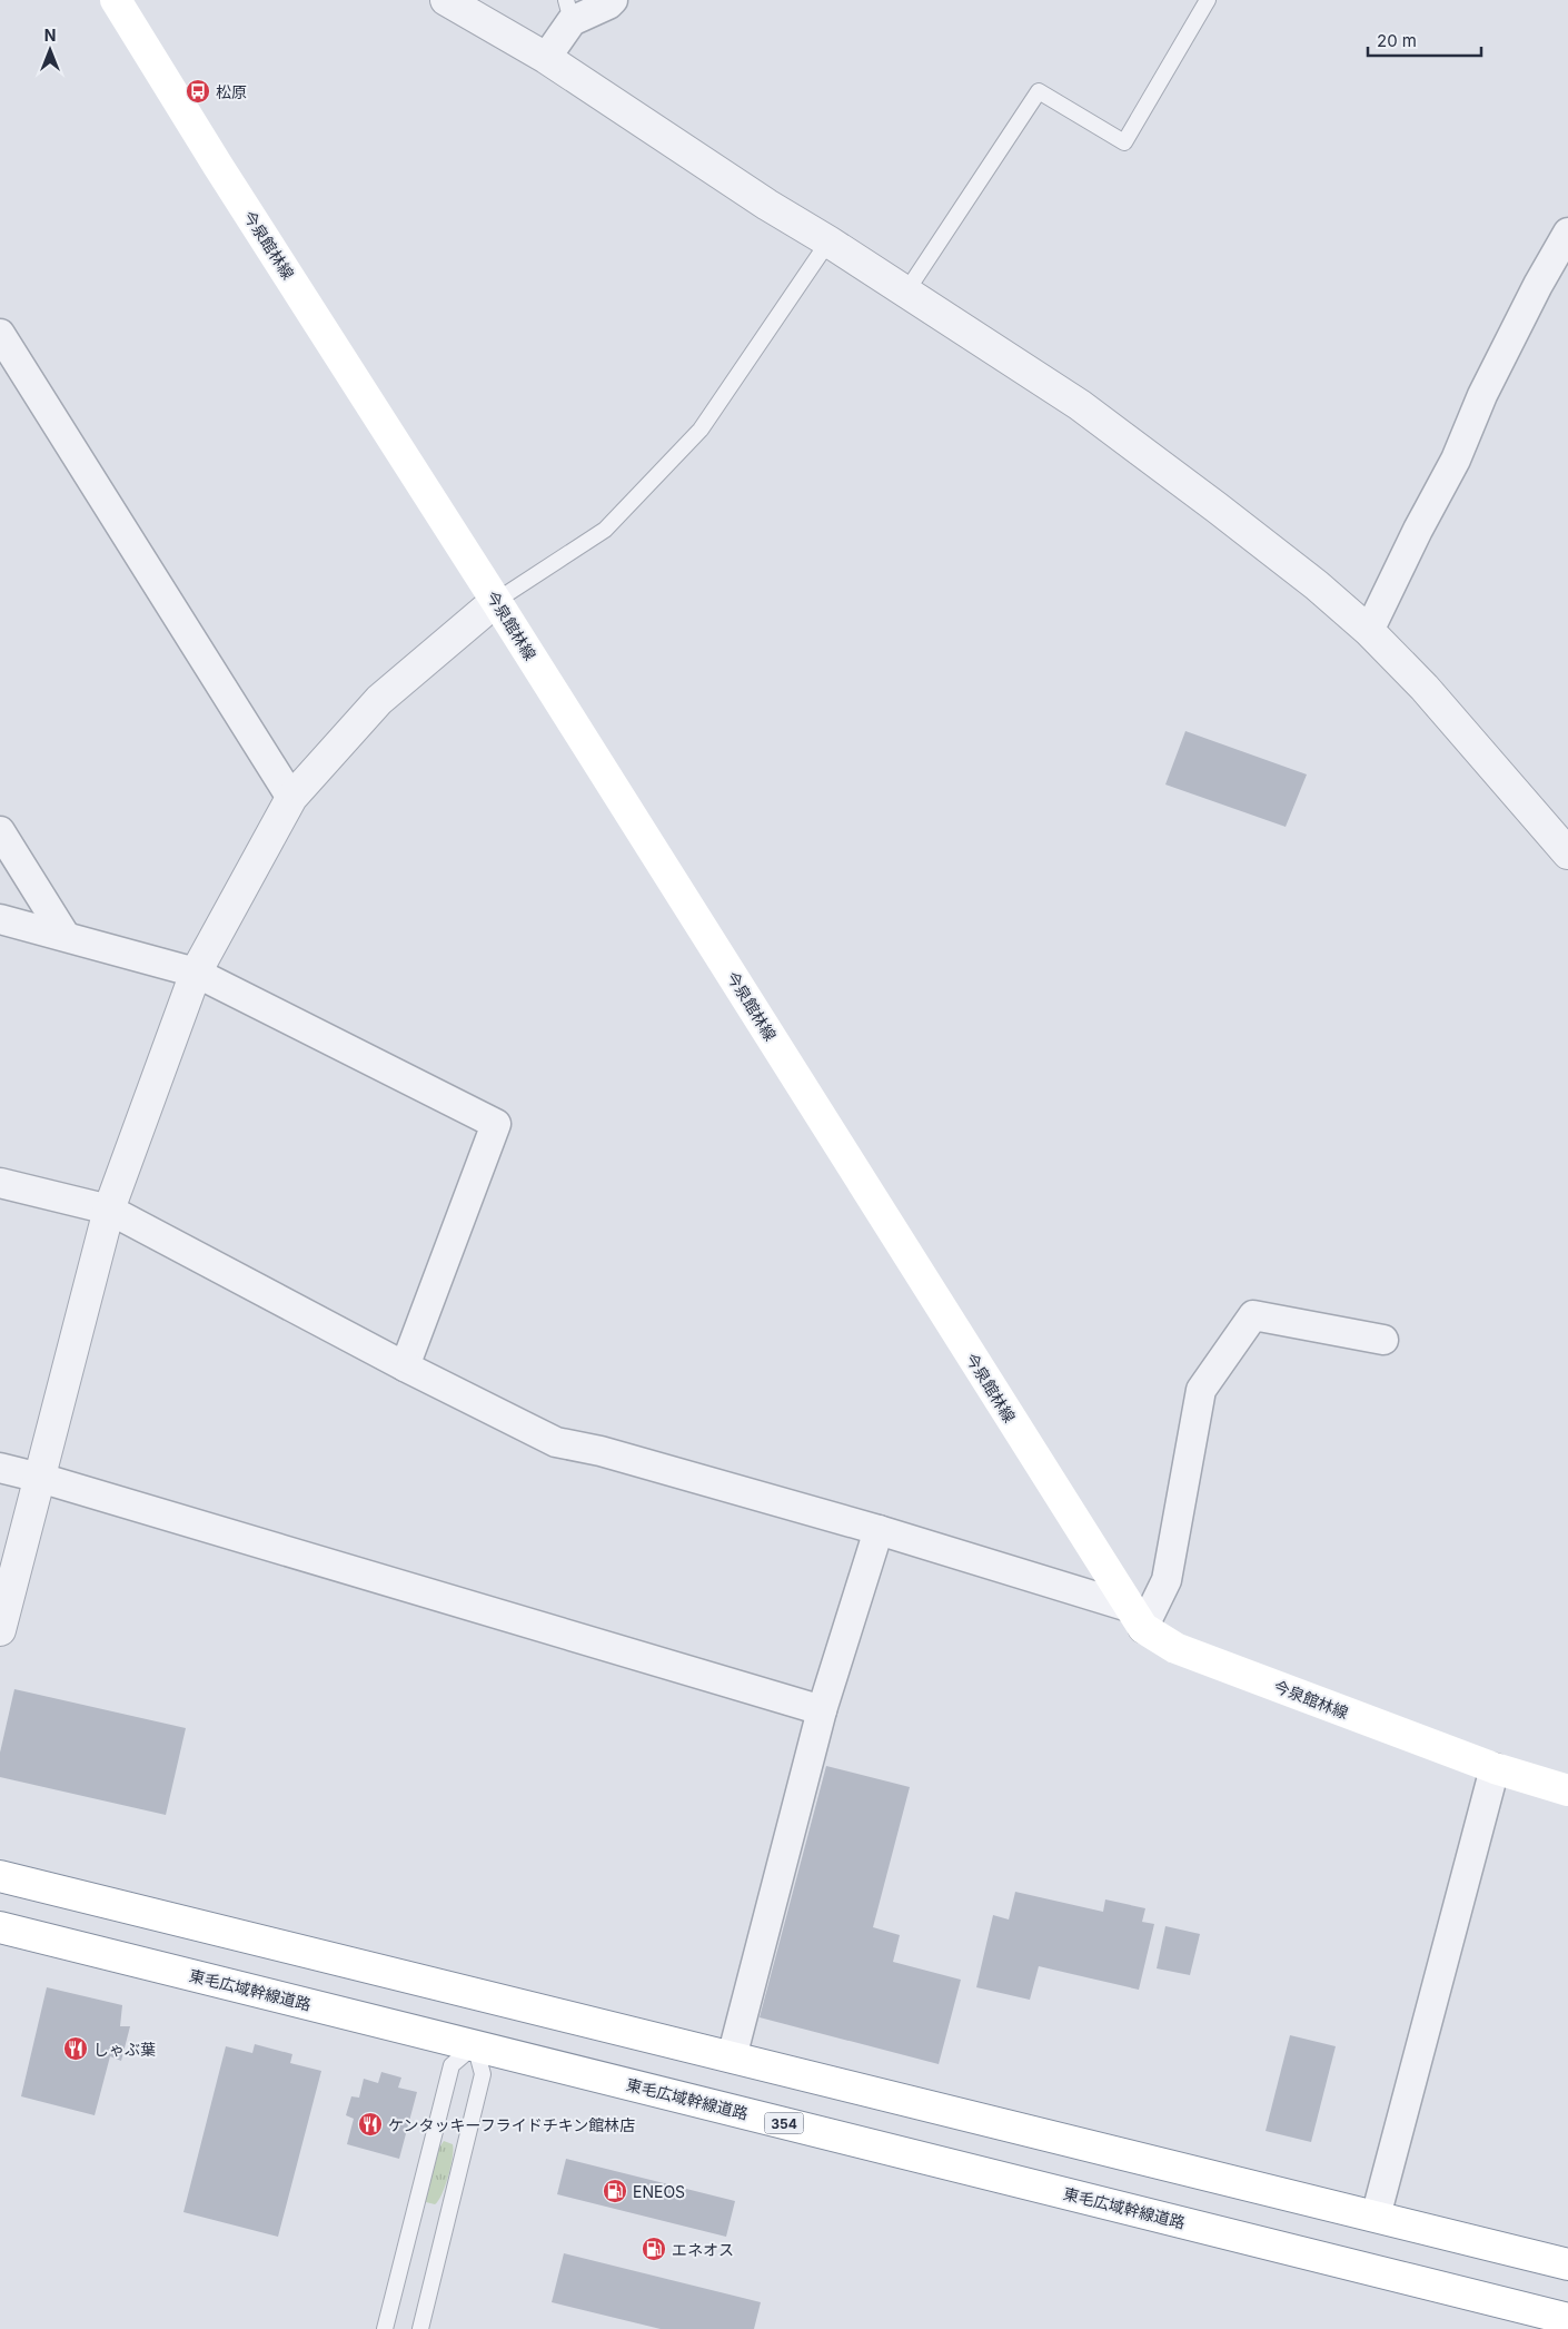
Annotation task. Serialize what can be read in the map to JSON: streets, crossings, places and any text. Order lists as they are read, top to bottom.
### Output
{
  "streets": {
    "main road": ["今泉館林線", "東毛広域幹線道路", "354"]
  },
  "places": {
    "bus stop": ["松原"],
    "restaurant": ["しゃぶ葉", "ケンタッキーフライドチキン館林店"],
    "fuel station": ["ENEOS", "エネオス"]
  },
  "scale_bar": "20 m",
  "north": "top"
}
